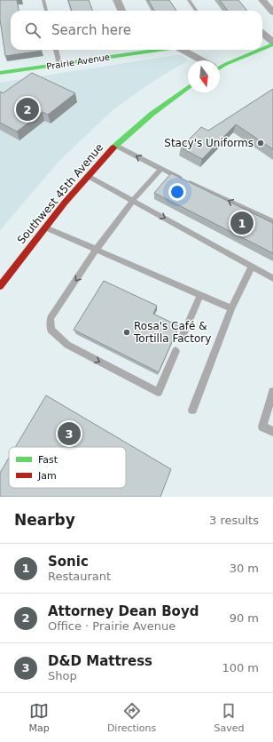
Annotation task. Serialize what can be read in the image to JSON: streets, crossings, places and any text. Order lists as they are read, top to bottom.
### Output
{
  "streets": {
    "main road": ["Prairie Avenue", "Southwest 45th Avenue"]
  },
  "places": ["Stacy's Uniforms", "Rosa's Café & Tortilla Factory"],
  "legend": ["Fast", "Jam"],
  "north": "bottom",
  "page": {
    "search": "Search here",
    "pins": ["2", "1", "3"],
    "heading": ["Nearby", "3 results"],
    "list": [
      {
        "mark": "1",
        "name": "Sonic",
        "note": "Restaurant",
        "value": "30 m"
      },
      {
        "mark": "2",
        "name": "Attorney Dean Boyd",
        "note": "Office · Prairie Avenue",
        "value": "90 m"
      },
      {
        "mark": "3",
        "name": "D&D Mattress",
        "note": "Shop",
        "value": "100 m"
      }
    ],
    "nav": ["Map", "Directions", "Saved"]
  }
}
